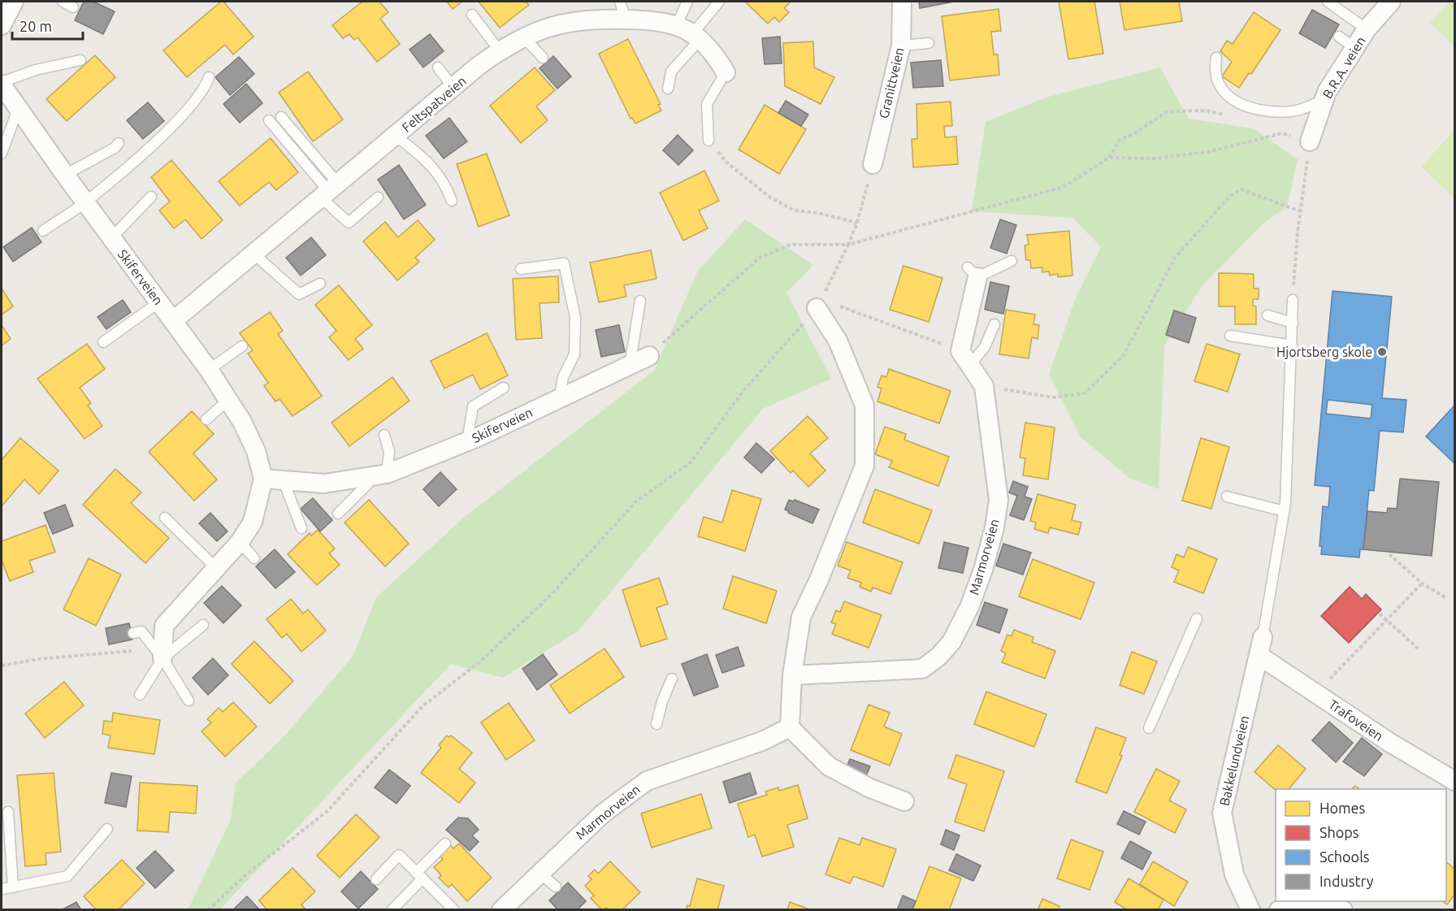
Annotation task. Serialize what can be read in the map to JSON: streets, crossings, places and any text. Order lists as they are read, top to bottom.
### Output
{
  "streets": {
    "street": [
      "B.R.A. veien",
      "Granittveien",
      "Feltspatveien",
      "Skiferveien",
      "Marmorveien",
      "Trafoveien",
      "Bakkelundveien"
    ]
  },
  "crossings": [
    ["Feltspatveien", "Skiferveien"],
    ["Trafoveien", "Bakkelundveien"]
  ],
  "places": ["Hjortsberg skole"],
  "legend": [
    "Homes",
    "Shops",
    "Schools",
    "Industry"
  ],
  "scale_bar": "20 m"
}
